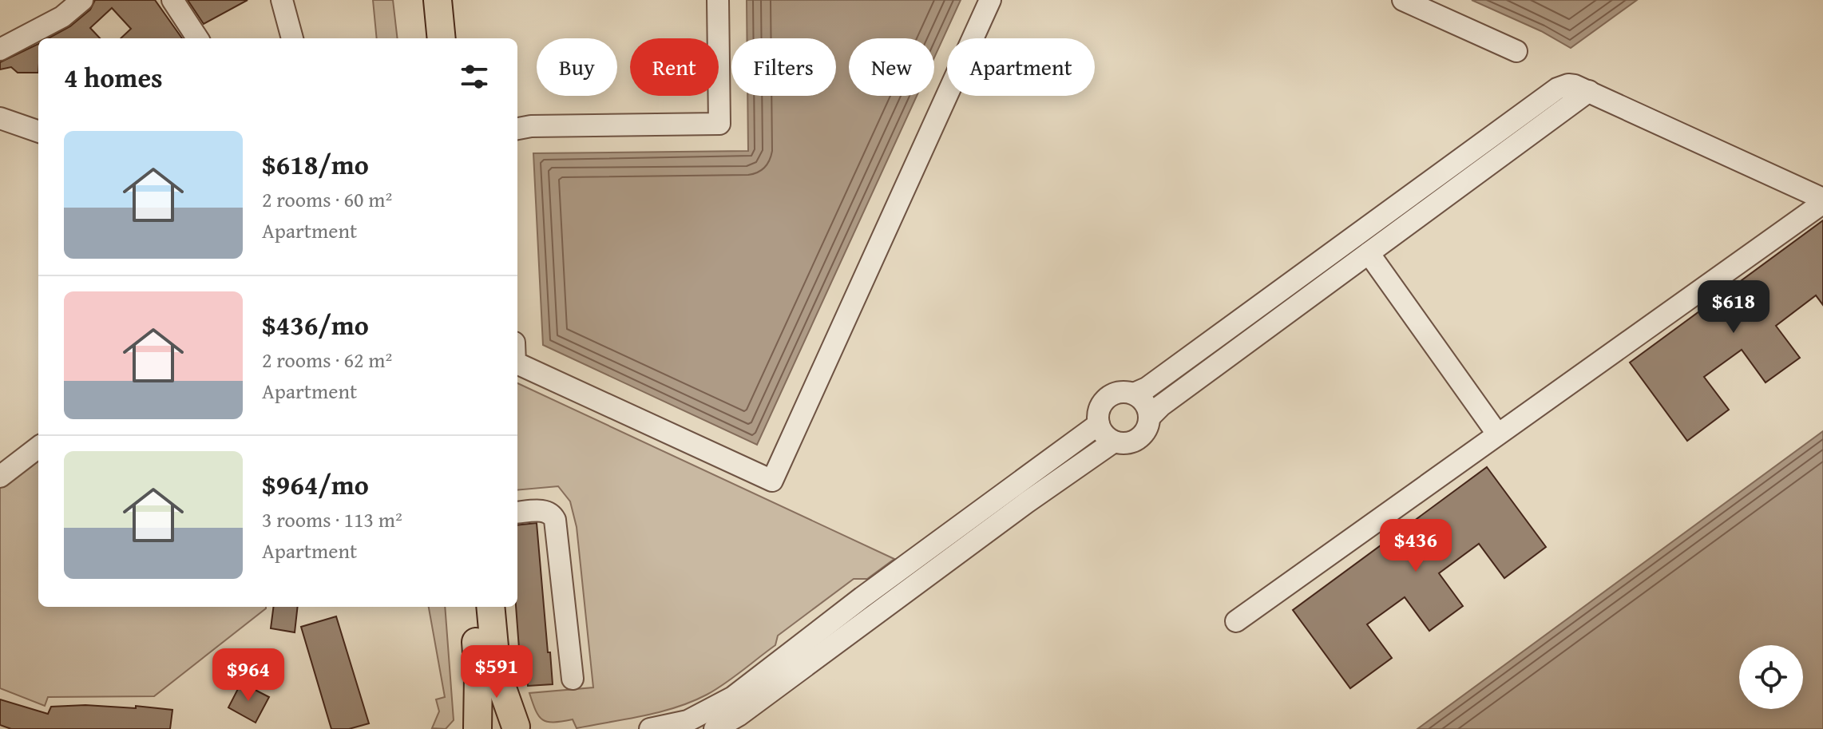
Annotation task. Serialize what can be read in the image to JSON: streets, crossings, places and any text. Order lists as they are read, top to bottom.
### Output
{
  "page": {
    "chip": [
      "Buy",
      "Rent",
      "Filters",
      "New",
      "Apartment"
    ],
    "heading": "4 homes",
    "list": [
      {
        "name": "$618/mo",
        "note": "2 rooms · 60 m² · Apartment"
      },
      {
        "name": "$436/mo",
        "note": "2 rooms · 62 m² · Apartment"
      },
      {
        "name": "$964/mo",
        "note": "3 rooms · 113 m² · Apartment"
      }
    ],
    "price": [
      "$618",
      "$436",
      "$591",
      "$964"
    ]
  }
}
